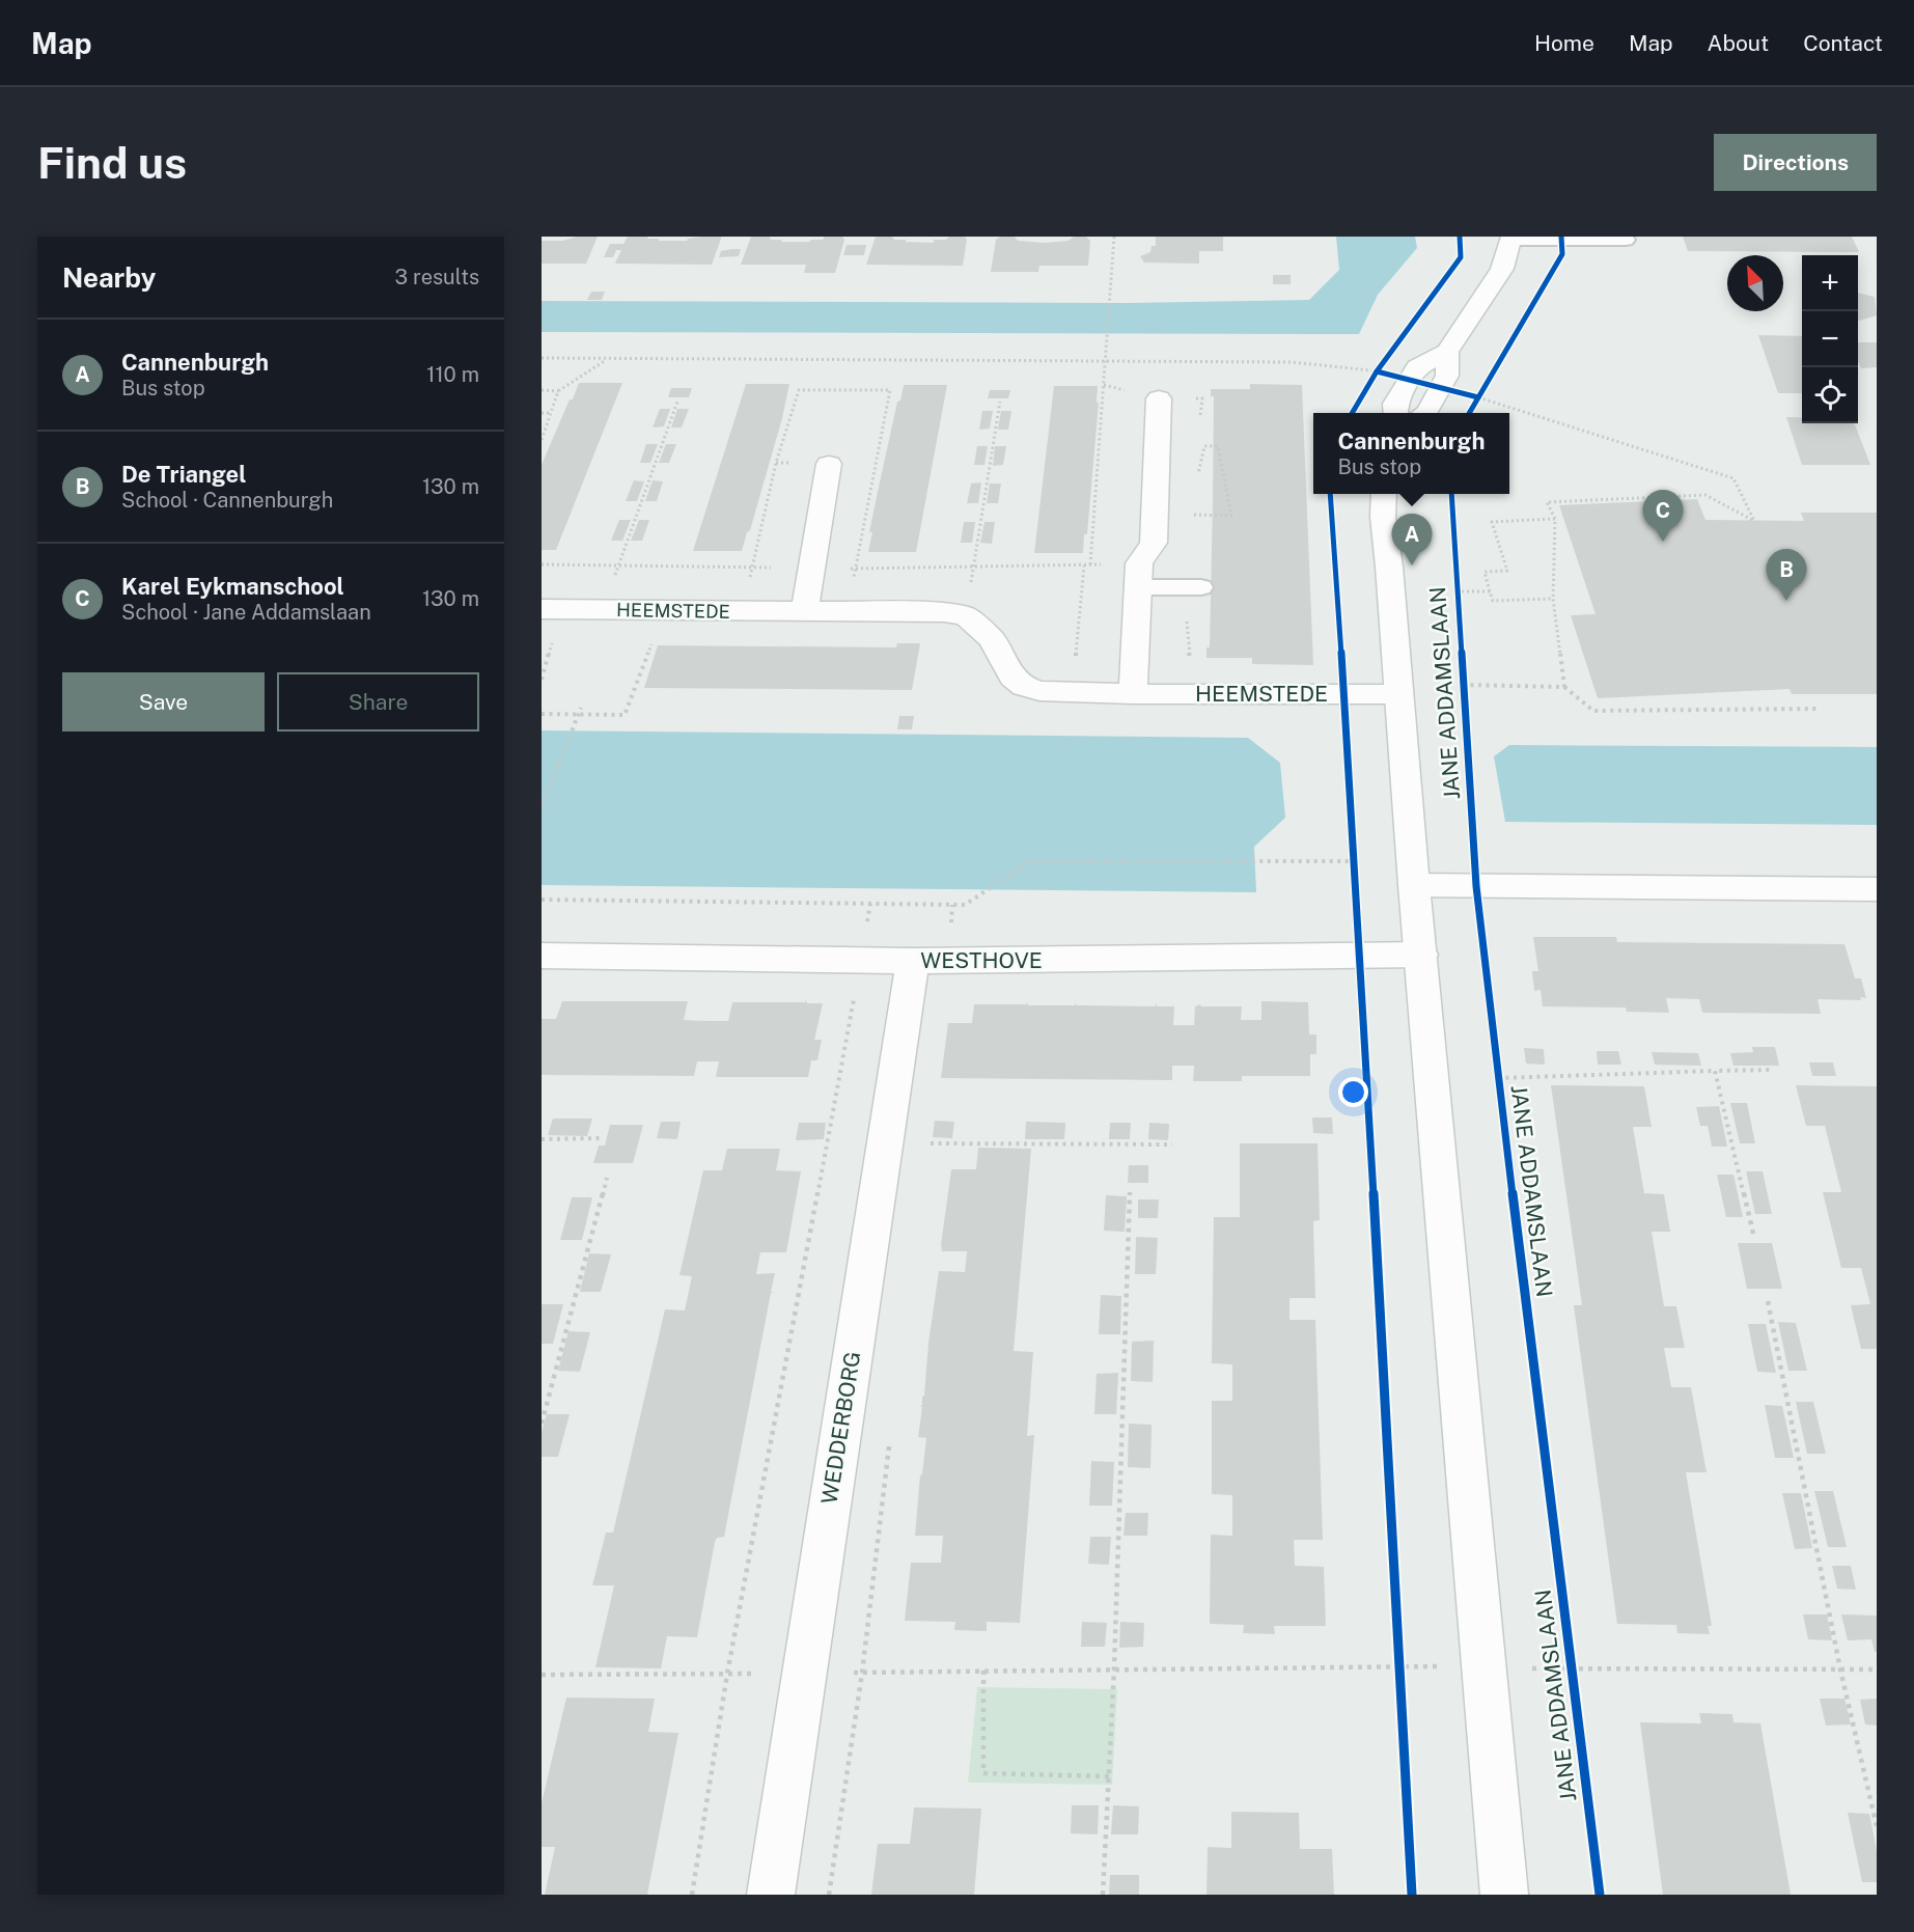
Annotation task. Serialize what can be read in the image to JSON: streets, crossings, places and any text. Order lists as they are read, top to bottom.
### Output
{
  "streets": {
    "street": ["HEEMSTEDE", "WESTHOVE", "WEDDERBORG"],
    "cycle path": ["JANE ADDAMSLAAN"]
  },
  "crossings": [
    ["HEEMSTEDE", "JANE ADDAMSLAAN"],
    ["WESTHOVE", "WEDDERBORG"]
  ],
  "north": "top left",
  "page": {
    "header": "Map",
    "nav": [
      "Home",
      "Map",
      "About",
      "Contact"
    ],
    "buttons": [
      "Directions",
      ["Save", "Share"]
    ],
    "title": "Find us",
    "heading": ["Nearby", "3 results"],
    "map_buttons": ["+", "−"],
    "list": [
      {
        "mark": "A",
        "name": "Cannenburgh",
        "note": "Bus stop",
        "value": "110 m"
      },
      {
        "mark": "B",
        "name": "De Triangel",
        "note": "School · Cannenburgh",
        "value": "130 m"
      },
      {
        "mark": "C",
        "name": "Karel Eykmanschool",
        "note": "School · Jane Addamslaan",
        "value": "130 m"
      }
    ],
    "popup": ["Cannenburgh", "Bus stop"],
    "pins": ["C", "A", "B"]
  }
}
